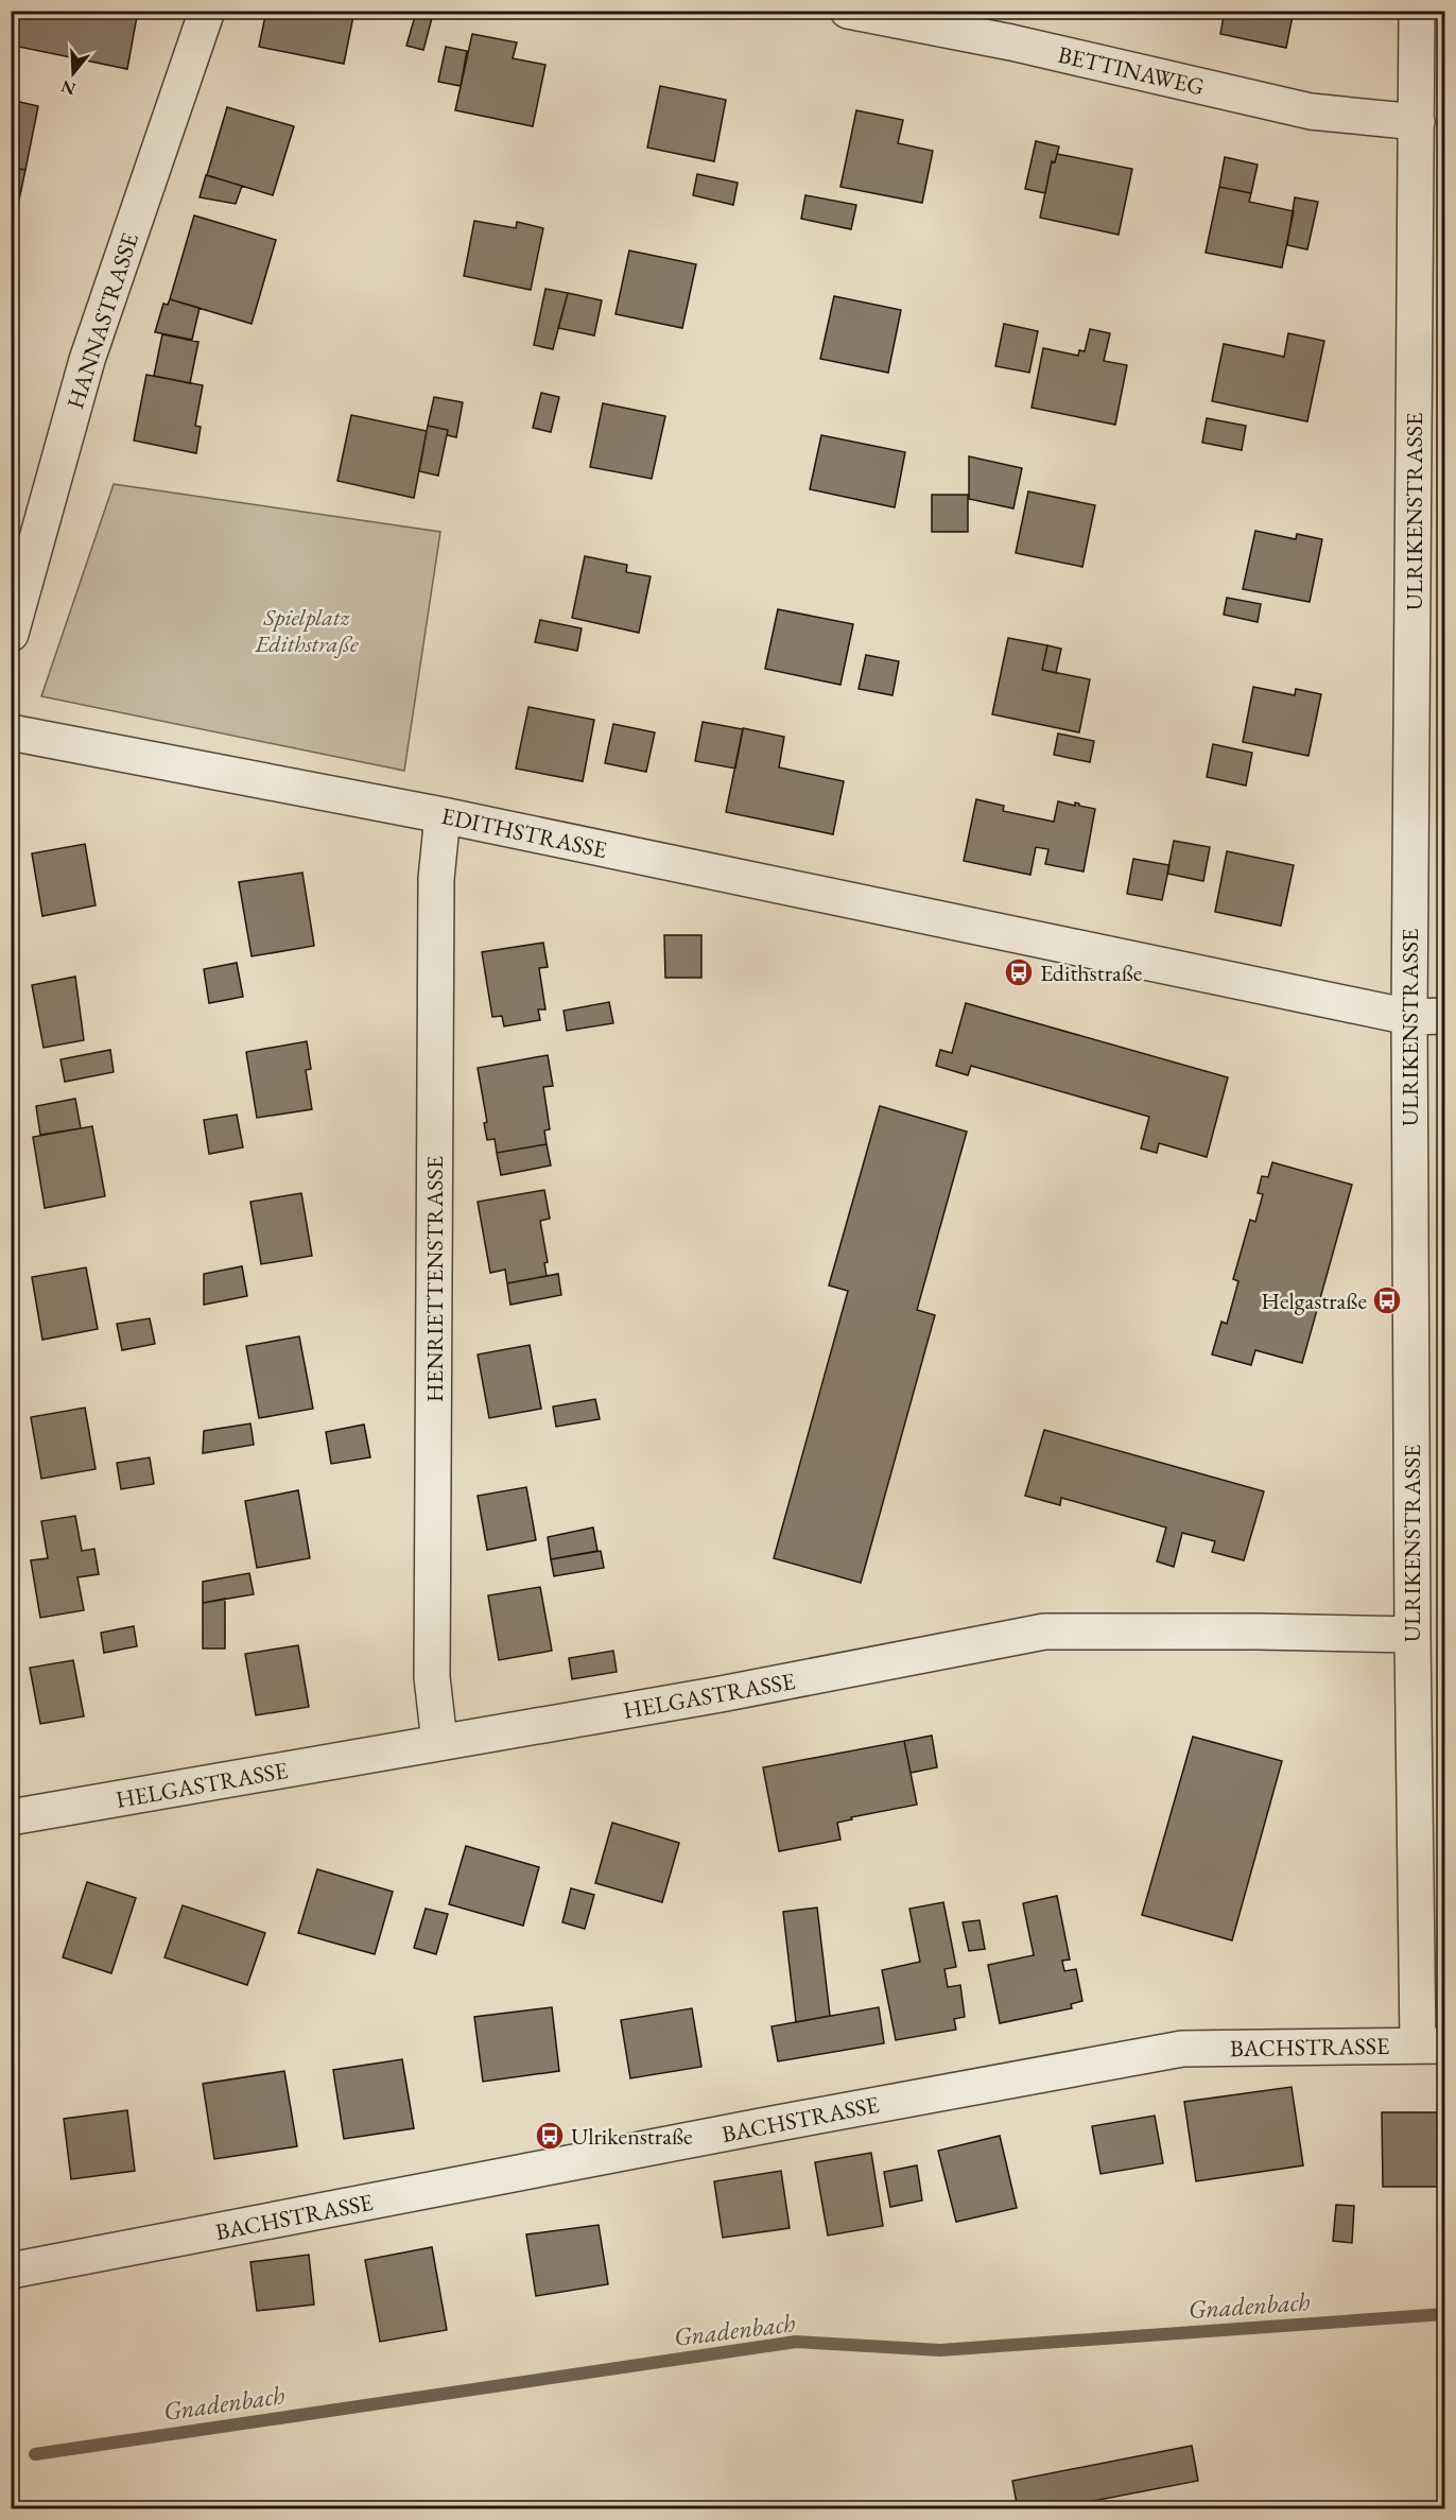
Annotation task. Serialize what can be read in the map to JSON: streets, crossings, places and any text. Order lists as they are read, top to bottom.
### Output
{
  "streets": {
    "street": [
      "BETTINAWEG",
      "HANNASTRASSE",
      "ULRIKENSTRASSE",
      "EDITHSTRASSE",
      "HENRIETTENSTRASSE",
      "HELGASTRASSE",
      "BACHSTRASSE"
    ]
  },
  "crossings": [
    ["BETTINAWEG", "ULRIKENSTRASSE"],
    ["ULRIKENSTRASSE", "EDITHSTRASSE"],
    ["ULRIKENSTRASSE", "HELGASTRASSE"],
    ["ULRIKENSTRASSE", "BACHSTRASSE"],
    ["EDITHSTRASSE", "HENRIETTENSTRASSE"],
    ["HENRIETTENSTRASSE", "HELGASTRASSE"]
  ],
  "water": ["Gnadenbach"],
  "parks": ["Spielplatz Edithstraße"],
  "places": {
    "bus stop": ["Edithstraße", "Helgastraße", "Ulrikenstraße"]
  },
  "north": "bottom"
}
